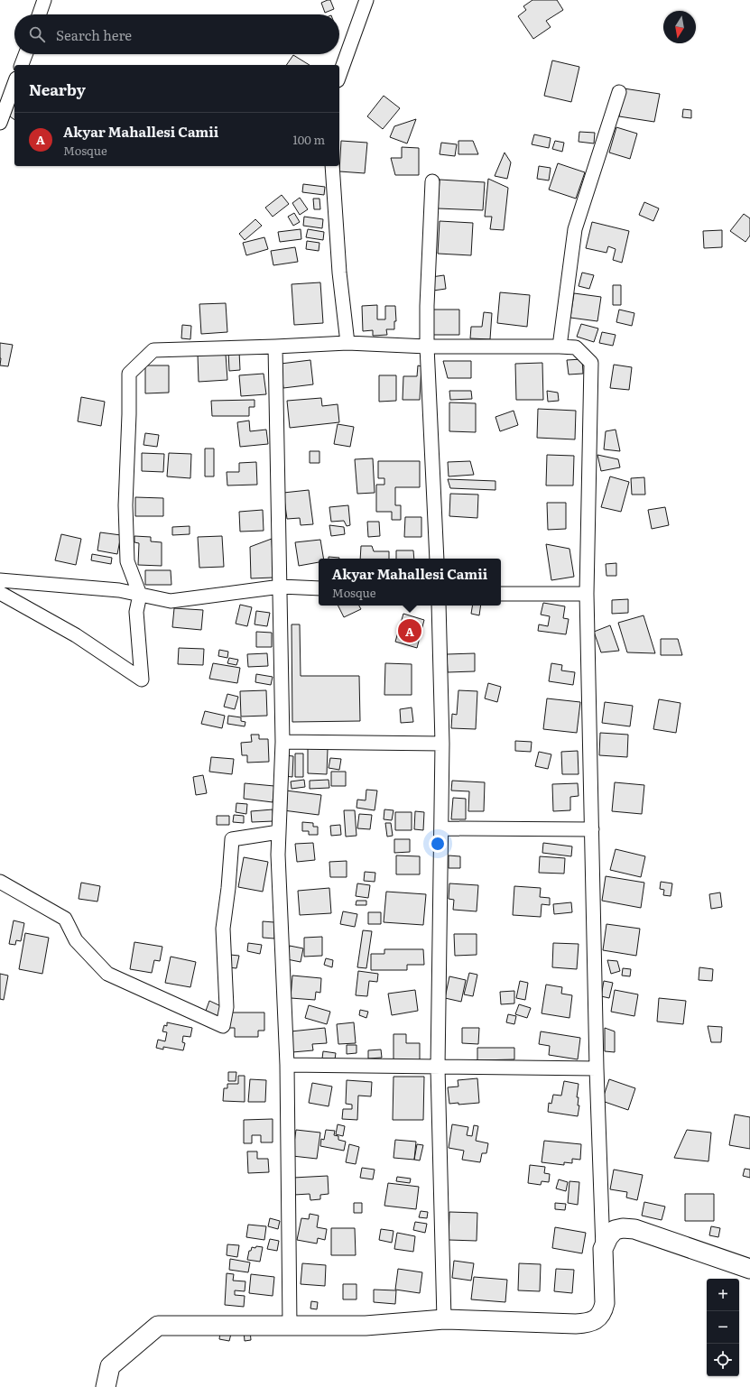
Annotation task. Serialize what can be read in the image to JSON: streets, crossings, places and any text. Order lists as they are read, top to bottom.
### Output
{
  "north": "bottom",
  "page": {
    "search": "Search here",
    "heading": "Nearby",
    "list": [
      {
        "mark": "A",
        "name": "Akyar Mahallesi Camii",
        "note": "Mosque",
        "value": "100 m"
      }
    ],
    "popup": ["Akyar Mahallesi Camii", "Mosque"],
    "pins": "A",
    "map_buttons": ["+", "−"]
  }
}
